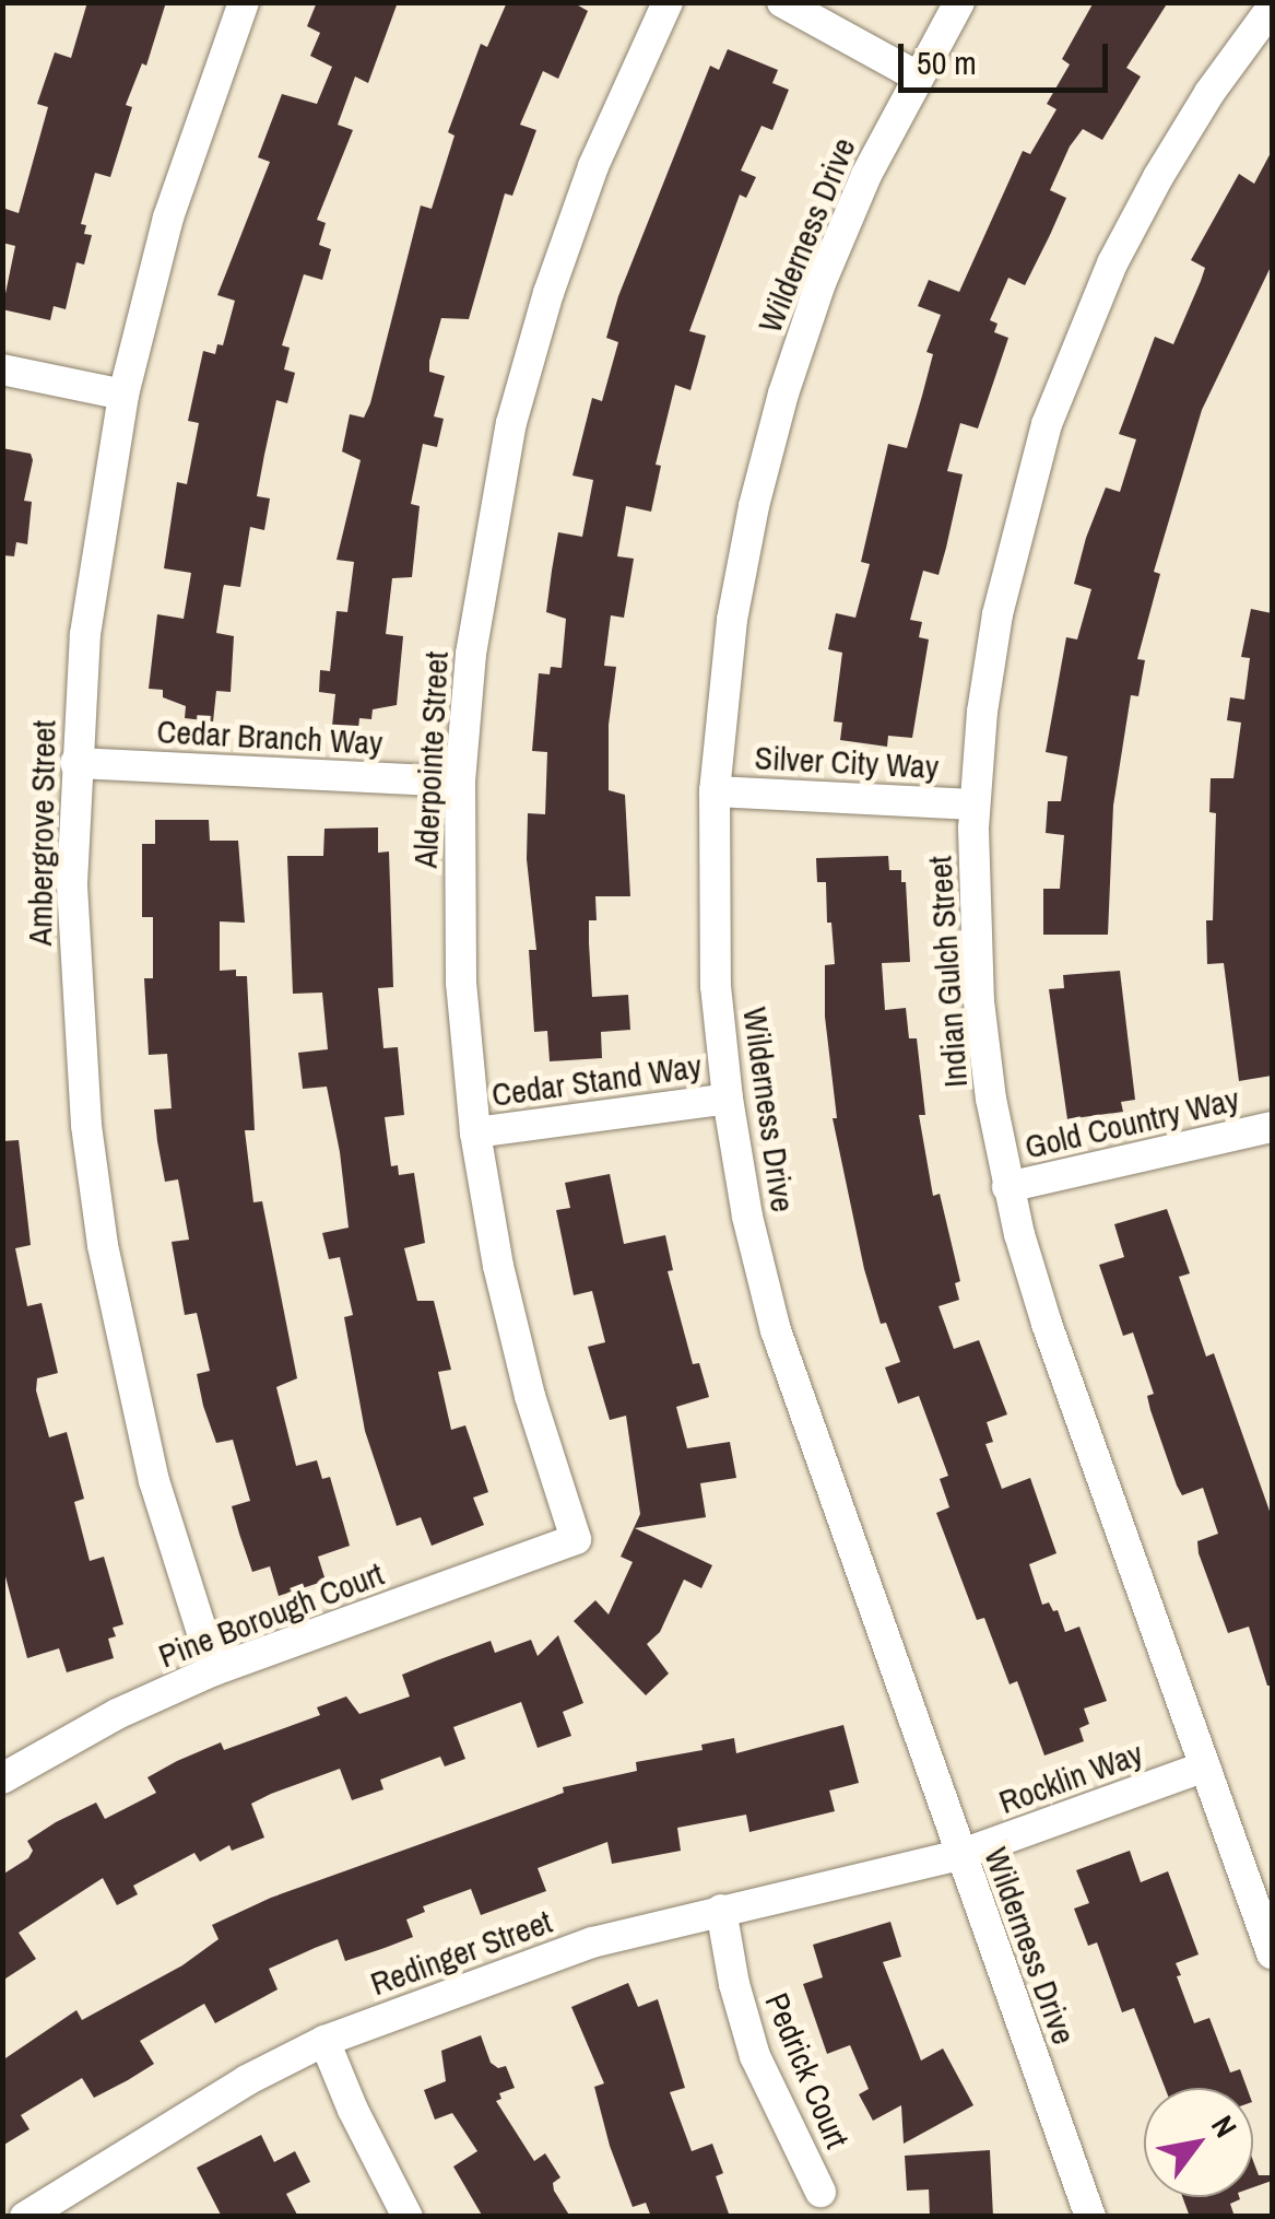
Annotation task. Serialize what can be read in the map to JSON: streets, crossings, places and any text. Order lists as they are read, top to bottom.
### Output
{
  "streets": {
    "street": [
      "Wilderness Drive",
      "Cedar Branch Way",
      "Alderpointe Street",
      "Silver City Way",
      "Ambergrove Street",
      "Indian Gulch Street",
      "Cedar Stand Way",
      "Gold Country Way",
      "Pine Borough Court",
      "Rocklin Way",
      "Redinger Street",
      "Pedrick Court"
    ]
  },
  "crossings": [
    ["Wilderness Drive", "Silver City Way"],
    ["Wilderness Drive", "Cedar Stand Way"],
    ["Wilderness Drive", "Rocklin Way"],
    ["Wilderness Drive", "Redinger Street"],
    ["Cedar Branch Way", "Alderpointe Street"],
    ["Cedar Branch Way", "Ambergrove Street"],
    ["Alderpointe Street", "Cedar Stand Way"],
    ["Alderpointe Street", "Pine Borough Court"],
    ["Silver City Way", "Indian Gulch Street"],
    ["Ambergrove Street", "Pine Borough Court"],
    ["Indian Gulch Street", "Gold Country Way"],
    ["Indian Gulch Street", "Rocklin Way"],
    ["Rocklin Way", "Redinger Street"],
    ["Redinger Street", "Pedrick Court"]
  ],
  "scale_bar": "50 m",
  "north": "top right"
}
